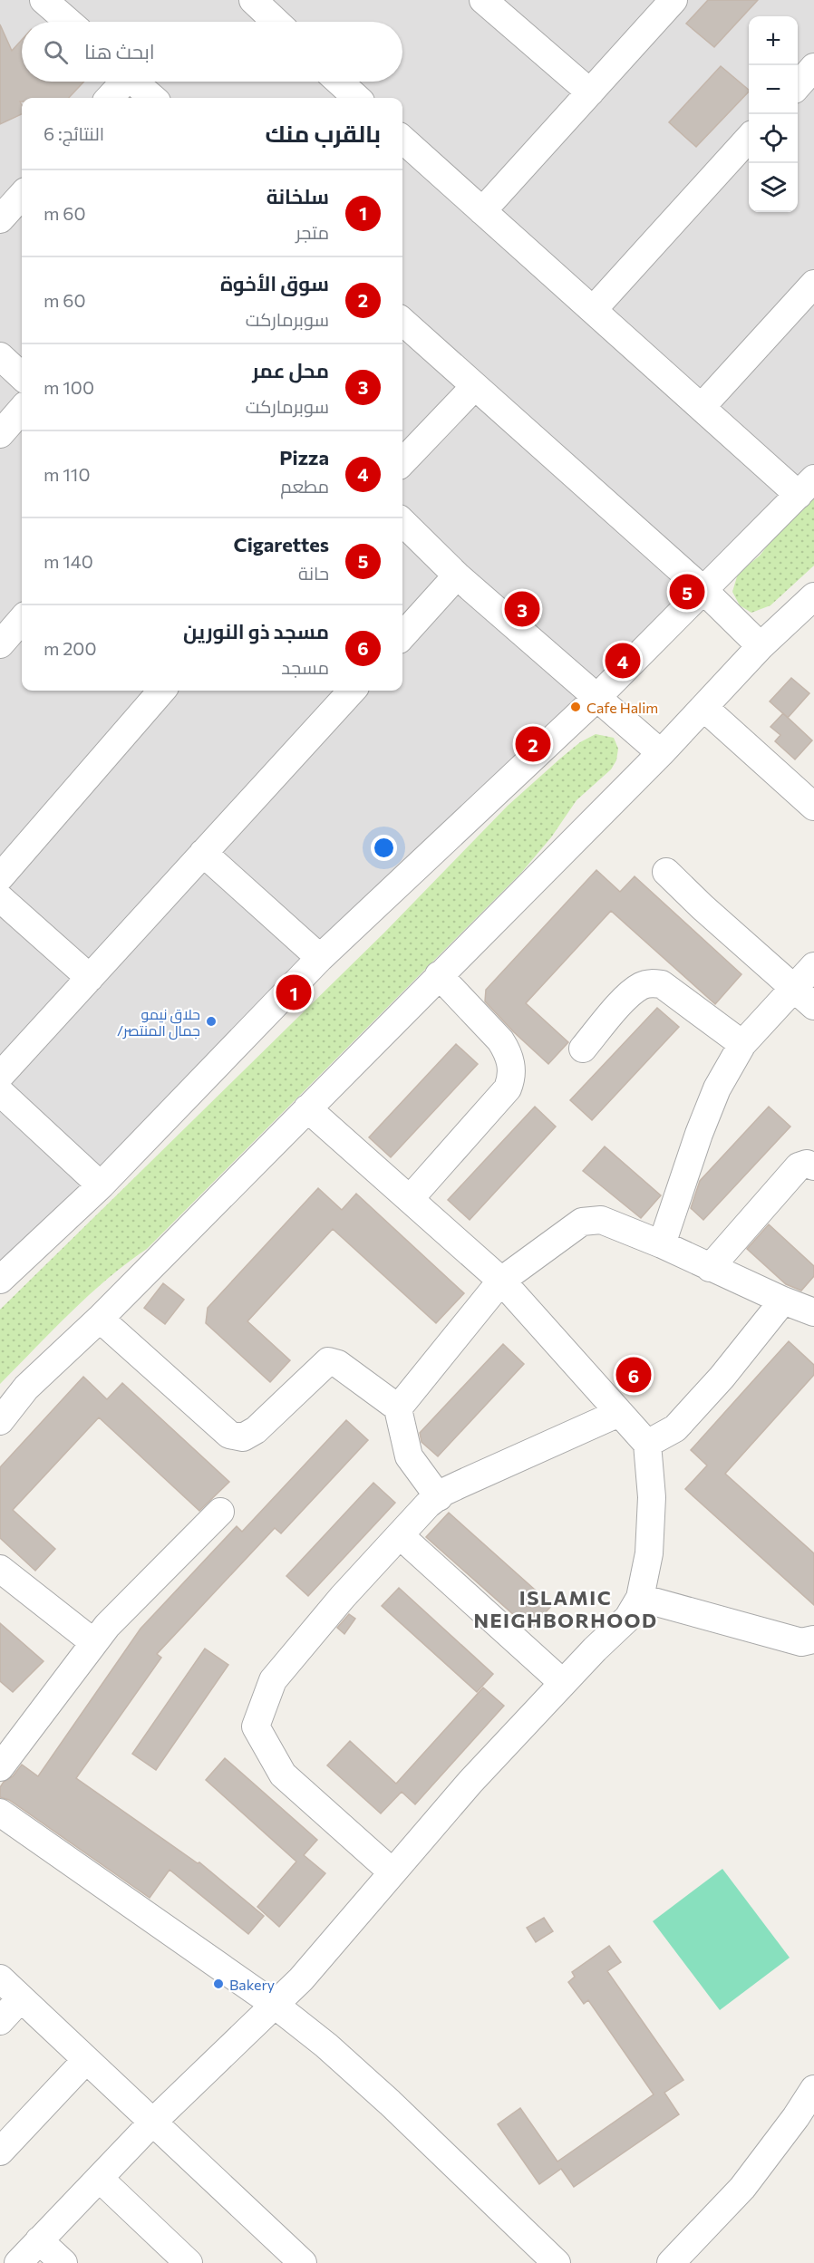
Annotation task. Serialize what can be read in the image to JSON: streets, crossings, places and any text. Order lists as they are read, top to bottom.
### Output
{
  "districts": ["ISLAMIC NEIGHBORHOOD"],
  "places": ["Cafe Halim", "حلاق نيمو /جمال المنتصر", "Bakery"],
  "page": {
    "map_buttons": ["+", "−"],
    "search": "ابحث هنا",
    "heading": ["بالقرب منك", "النتائج: 6"],
    "list": [
      {
        "mark": "1",
        "name": "سلخانة",
        "note": "متجر",
        "value": "60 m"
      },
      {
        "mark": "2",
        "name": "سوق الأخوة",
        "note": "سوبرماركت",
        "value": "60 m"
      },
      {
        "mark": "3",
        "name": "محل عمر",
        "note": "سوبرماركت",
        "value": "100 m"
      },
      {
        "mark": "4",
        "name": "Pizza",
        "note": "مطعم",
        "value": "110 m"
      },
      {
        "mark": "5",
        "name": "Cigarettes",
        "note": "حانة",
        "value": "140 m"
      },
      {
        "mark": "6",
        "name": "مسجد ذو النورين",
        "note": "مسجد",
        "value": "200 m"
      }
    ],
    "pins": [
      "5",
      "3",
      "4",
      "2",
      "1",
      "6"
    ]
  }
}
